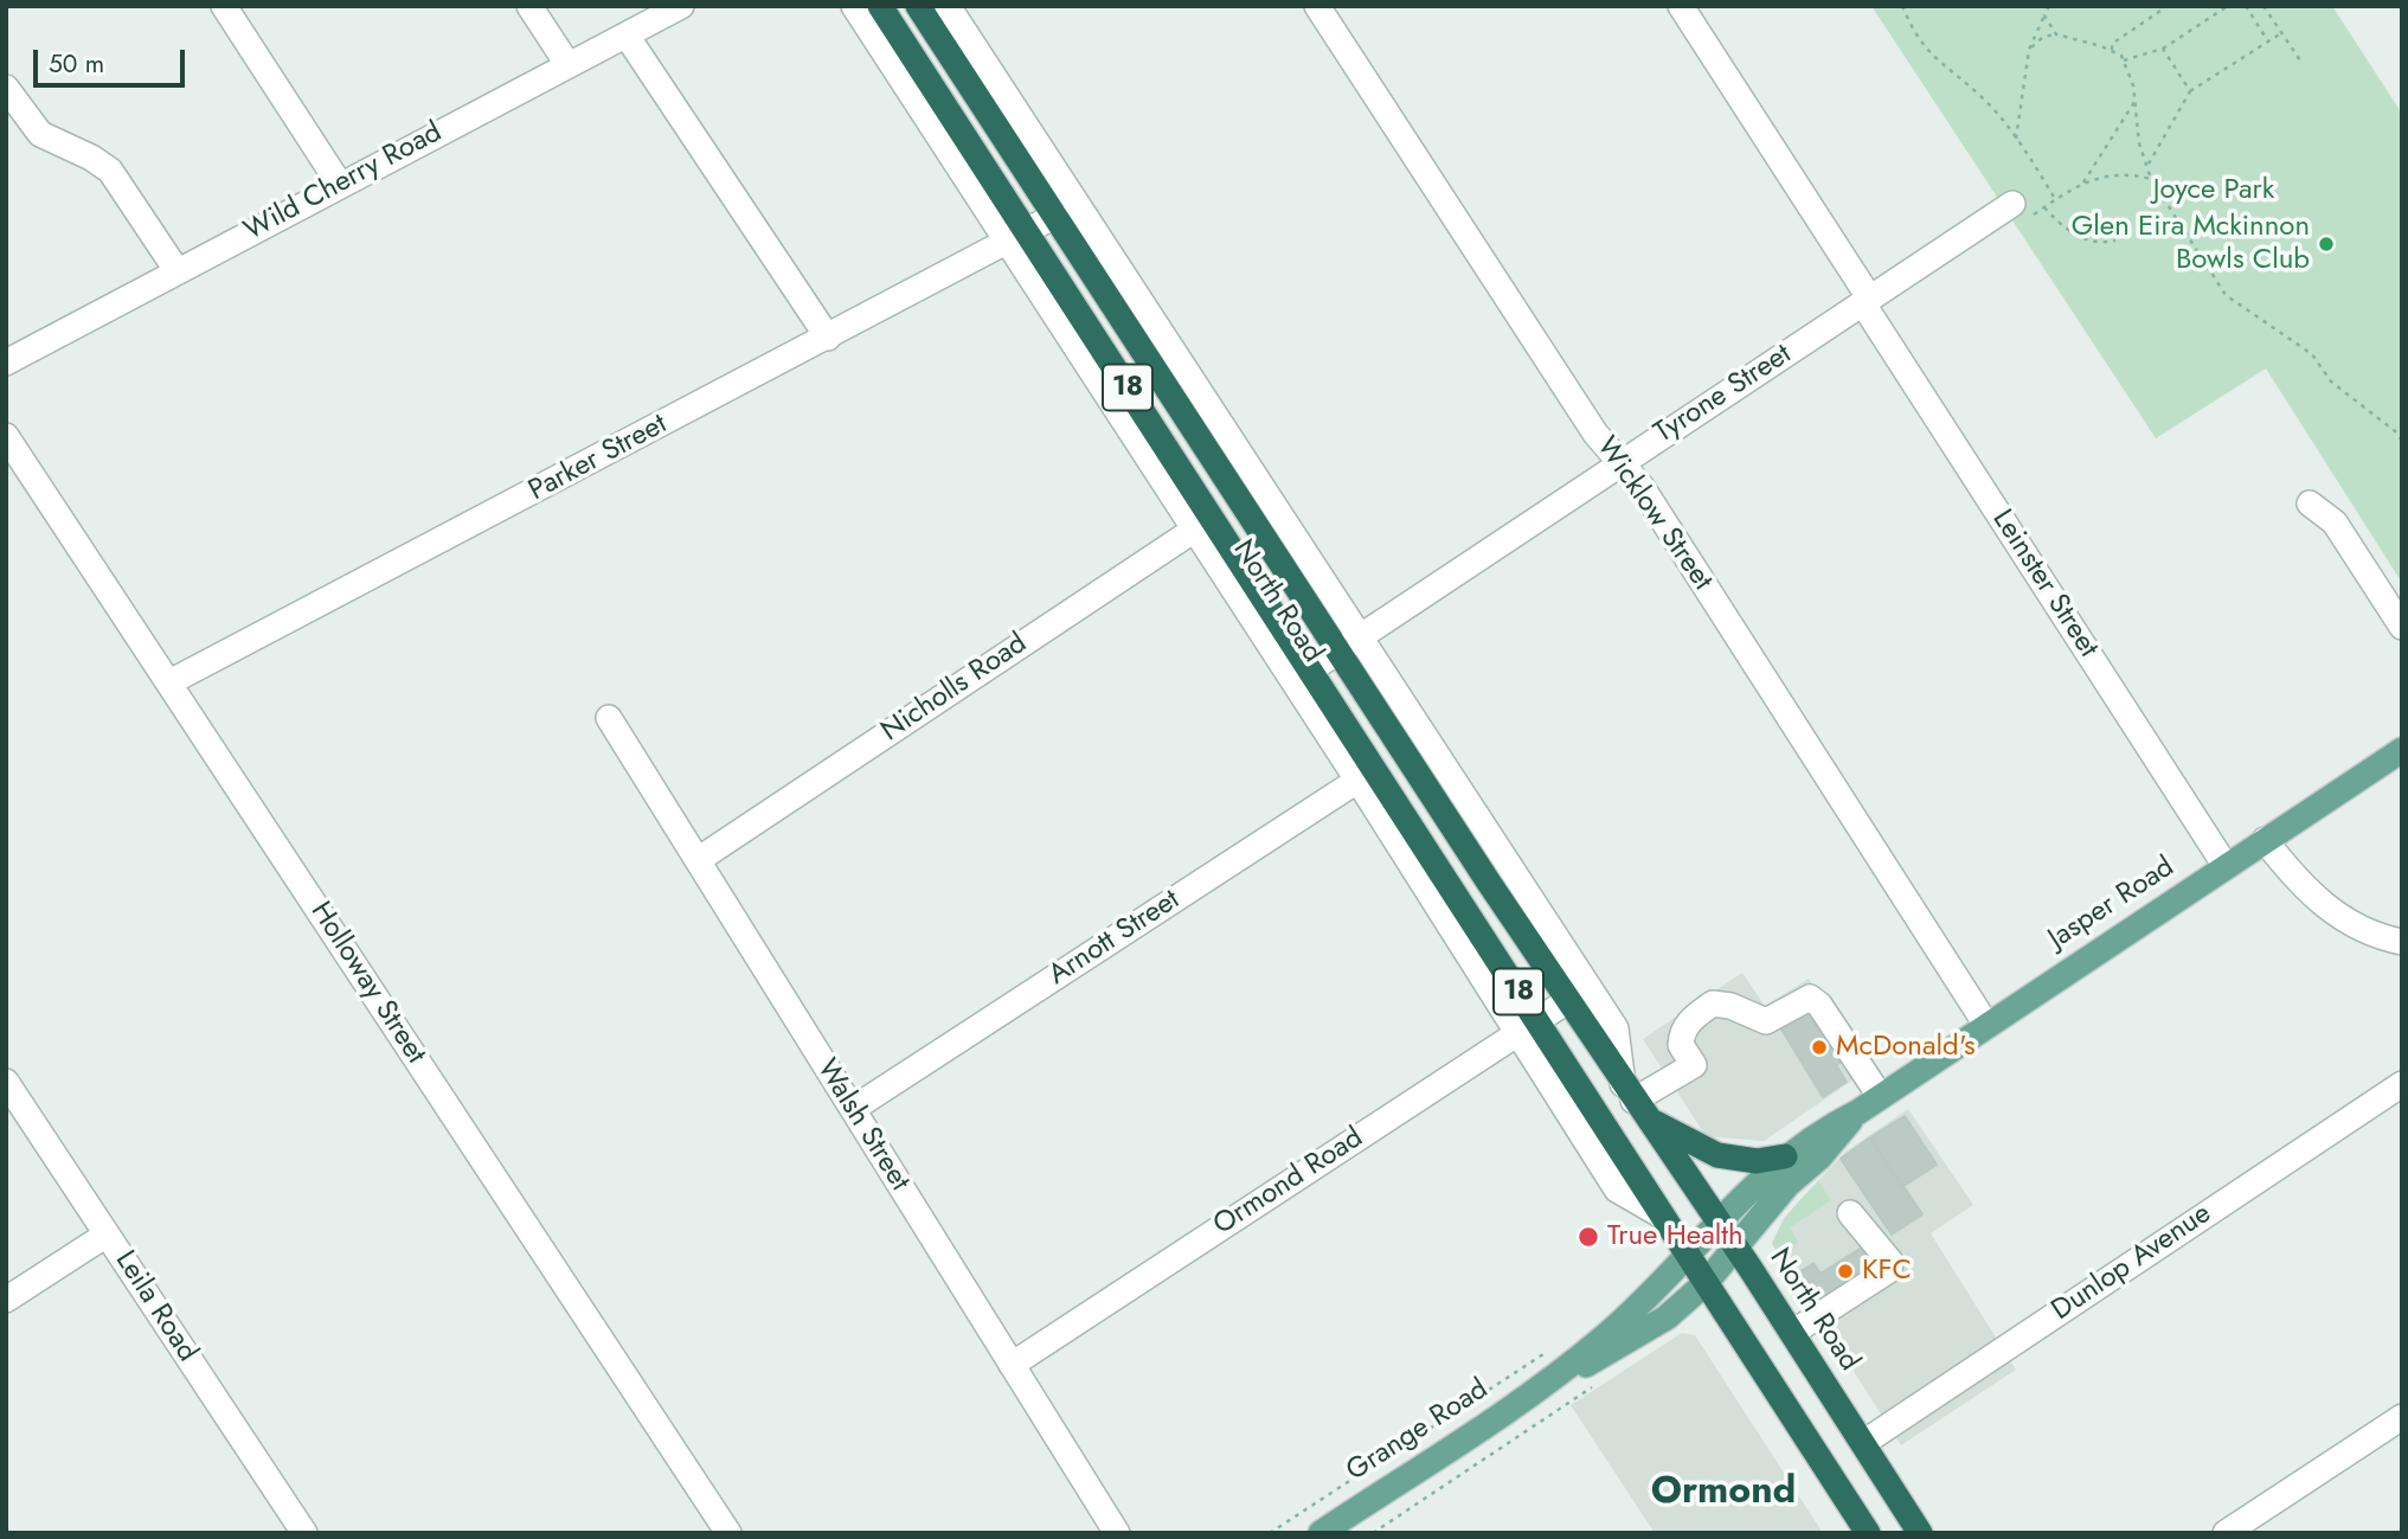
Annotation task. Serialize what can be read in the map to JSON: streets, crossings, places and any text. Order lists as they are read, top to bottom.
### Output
{
  "streets": {
    "highway": ["18", "North Road"],
    "main road": ["Jasper Road", "Grange Road"],
    "street": [
      "Wild Cherry Road",
      "Tyrone Street",
      "Parker Street",
      "Wicklow Street",
      "Leinster Street",
      "Nicholls Road",
      "Arnott Street",
      "Holloway Street",
      "Walsh Street",
      "Ormond Road",
      "Dunlop Avenue",
      "Leila Road"
    ]
  },
  "crossings": [
    ["Tyrone Street", "Wicklow Street"],
    ["Tyrone Street", "Leinster Street"],
    ["Tyrone Street", "North Road"],
    ["Parker Street", "North Road"],
    ["Parker Street", "Holloway Street"],
    ["Wicklow Street", "Jasper Road"],
    ["Leinster Street", "Jasper Road"],
    ["North Road", "Nicholls Road"],
    ["North Road", "Jasper Road"],
    ["North Road", "Arnott Street"],
    ["North Road", "Ormond Road"],
    ["North Road", "Dunlop Avenue"],
    ["North Road", "Grange Road"],
    ["Nicholls Road", "Walsh Street"],
    ["Jasper Road", "Grange Road"],
    ["Arnott Street", "Walsh Street"],
    ["Walsh Street", "Ormond Road"]
  ],
  "districts": ["Ormond"],
  "parks": ["Joyce Park"],
  "places": [
    "Glen Eira Mckinnon Bowls Club",
    "McDonald's",
    "True Health",
    "KFC"
  ],
  "scale_bar": "50 m"
}
